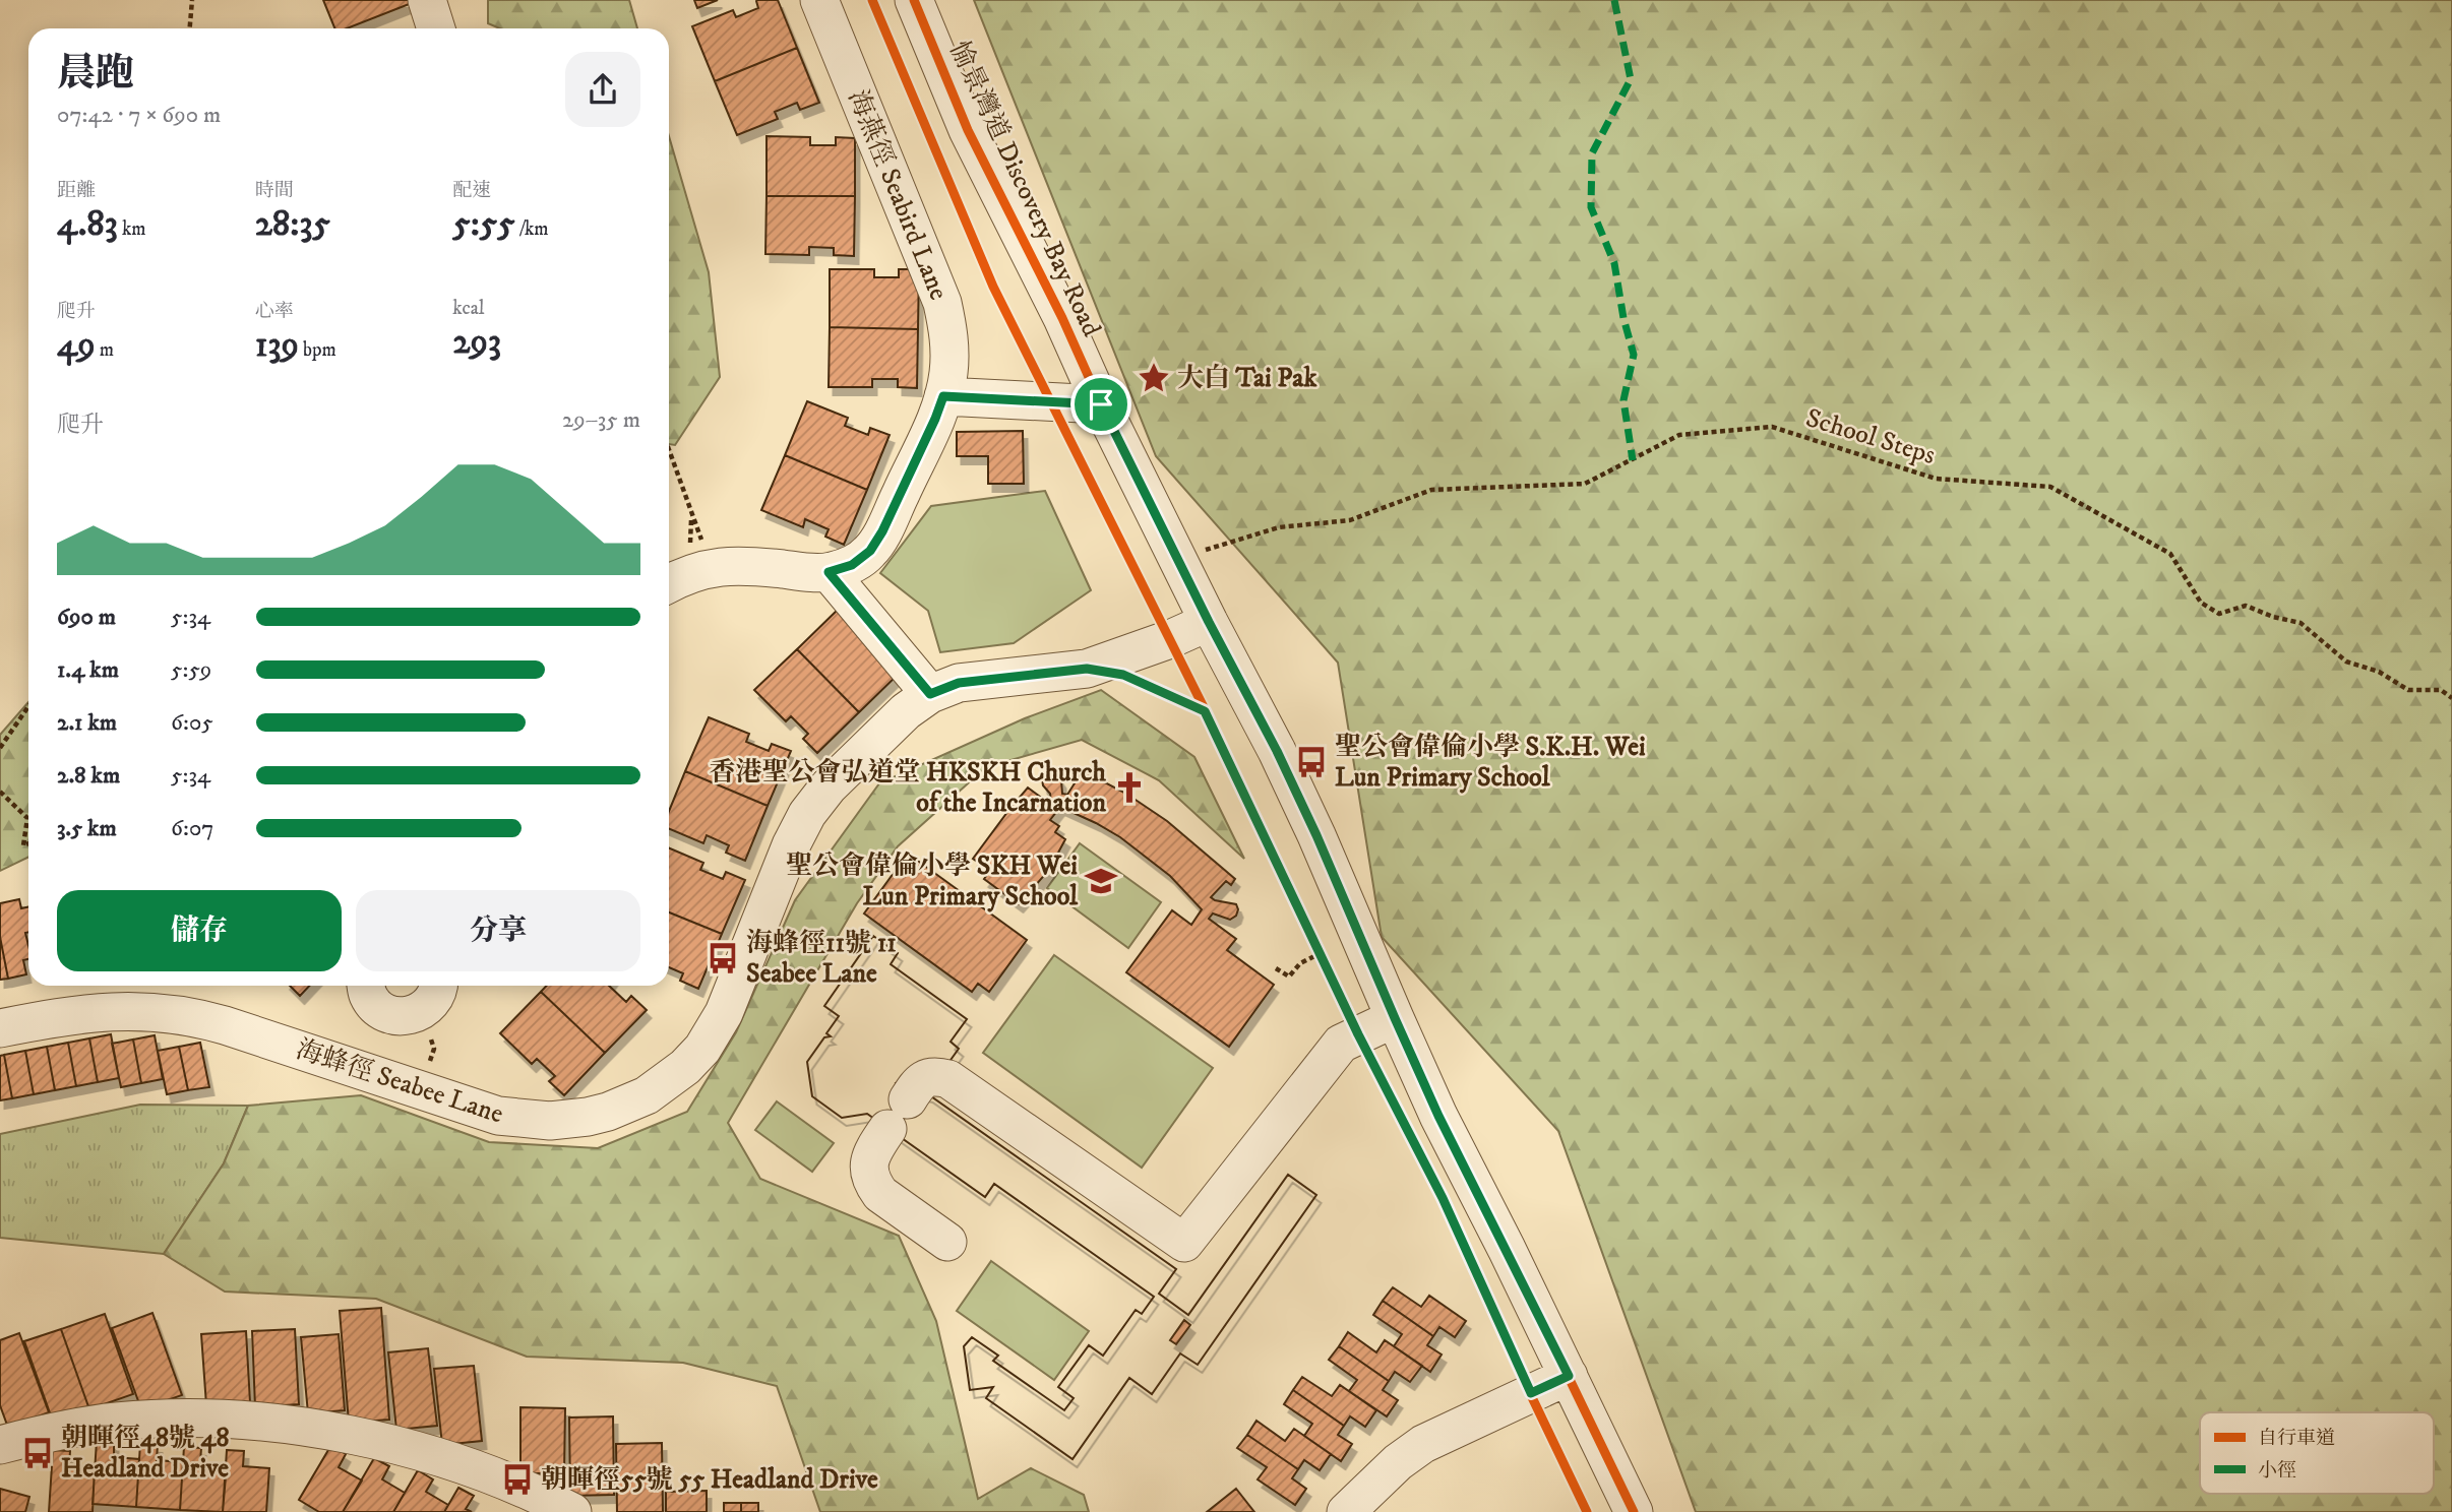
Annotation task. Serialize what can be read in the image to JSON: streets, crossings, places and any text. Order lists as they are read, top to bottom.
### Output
{
  "streets": {
    "street": ["愉景灣道 Discovery Bay Road", "海燕徑 Seabird Lane", "海蜂徑 Seabee Lane"],
    "path": ["School Steps"]
  },
  "crossings": [
    ["愉景灣道 Discovery Bay Road", "海蜂徑 Seabee Lane"]
  ],
  "places": {
    "place": ["大白 Tai Pak"],
    "bus stop": [
      "聖公會偉倫小學 S.K.H. Wei Lun Primary School",
      "海蜂徑11號 11 Seabee Lane",
      "朝暉徑48號 48 Headland Drive",
      "朝暉徑55號 55 Headland Drive"
    ],
    "church": ["香港聖公會弘道堂 HKSKH Church of the Incarnation"],
    "school or university": ["聖公會偉倫小學 SKH Wei Lun Primary School"]
  },
  "legend": ["自行車道", "小徑"],
  "page": {
    "heading": ["晨跑", "07:42 · 7 × 690 m"],
    "stats": [
      ["距離", "4.83 km"],
      ["時間", "28:35"],
      ["配速", "5:55 /km"],
      ["爬升", "49 m"],
      ["心率", "139 bpm"],
      ["kcal", "293"]
    ],
    "chart": ["爬升", "29–35 m"],
    "list": [
      {
        "name": "690 m",
        "note": "5:34"
      },
      {
        "name": "1.4 km",
        "note": "5:59"
      },
      {
        "name": "2.1 km",
        "note": "6:05"
      },
      {
        "name": "2.8 km",
        "note": "5:34"
      },
      {
        "name": "3.5 km",
        "note": "6:07"
      }
    ],
    "buttons": ["儲存", "分享"]
  }
}
